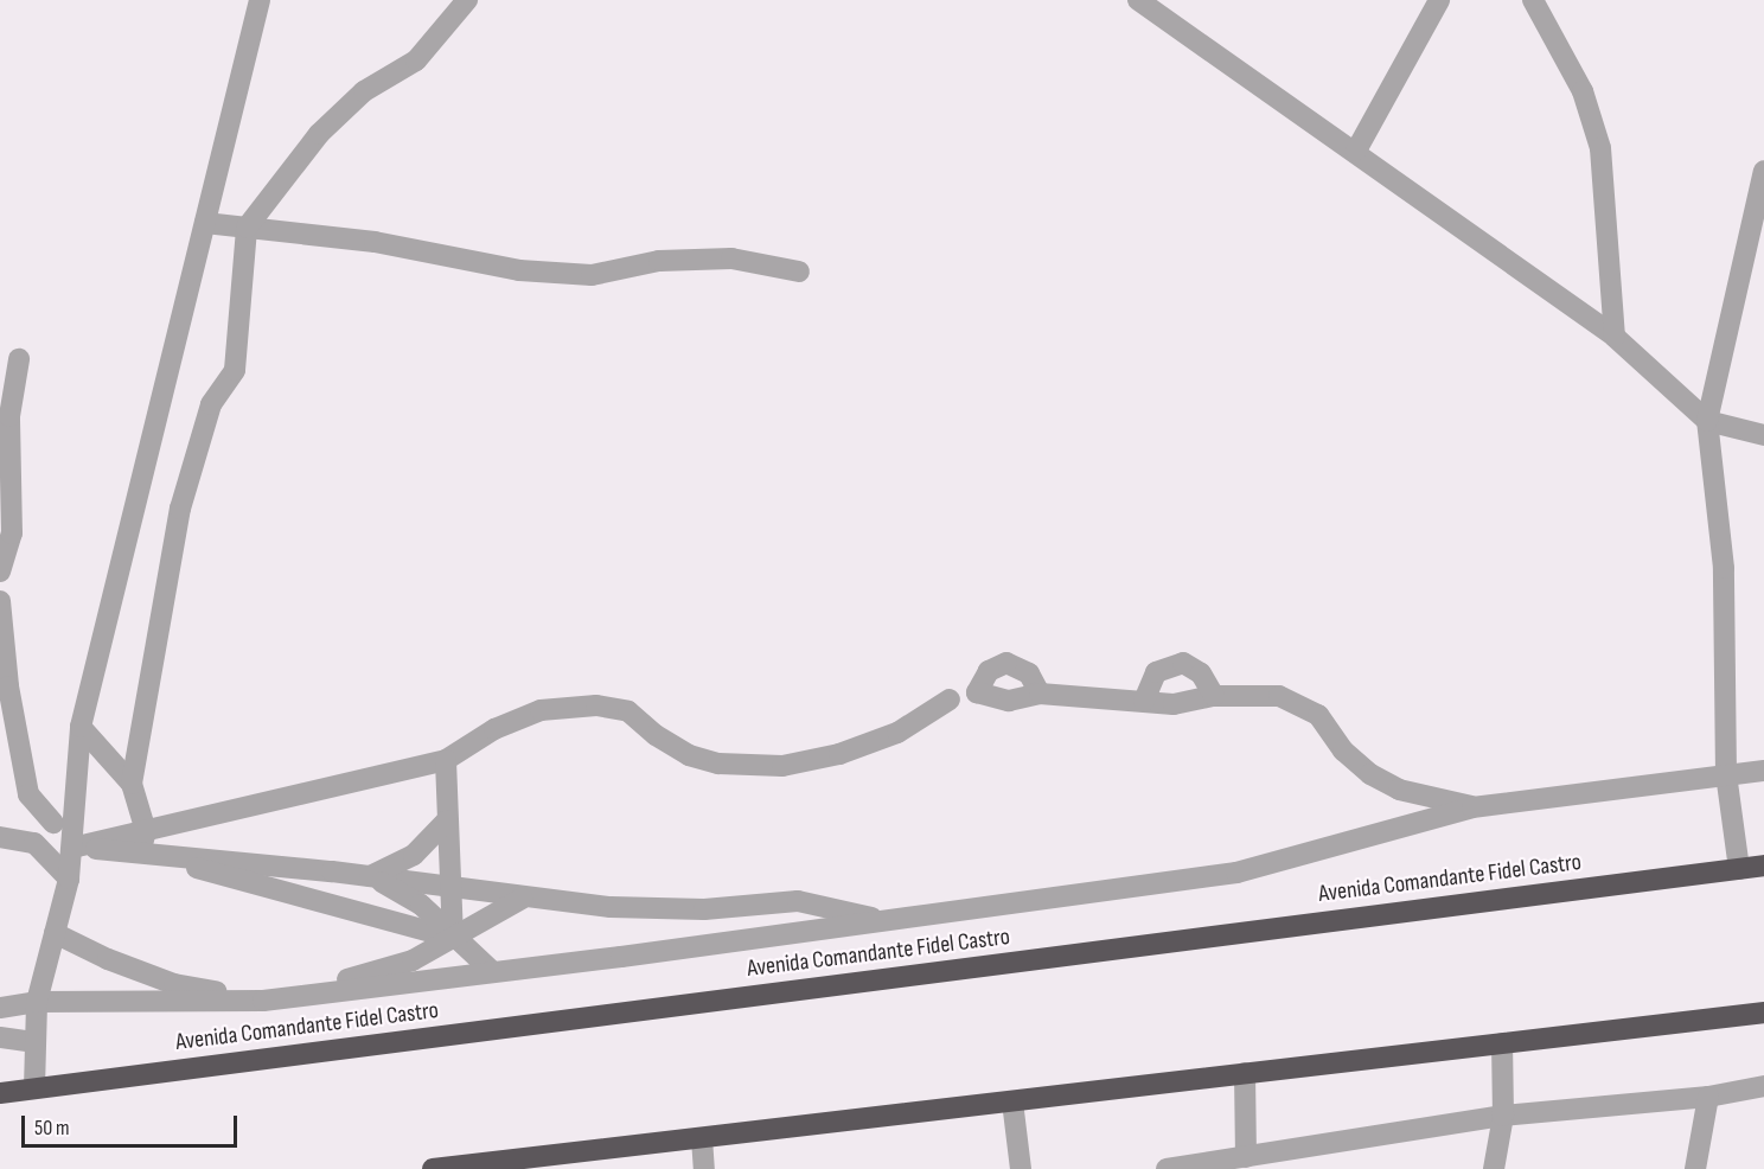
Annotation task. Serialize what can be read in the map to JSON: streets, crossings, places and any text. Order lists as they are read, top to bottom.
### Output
{
  "streets": {
    "highway": ["Avenida Comandante Fidel Castro"]
  },
  "scale_bar": "50 m"
}
